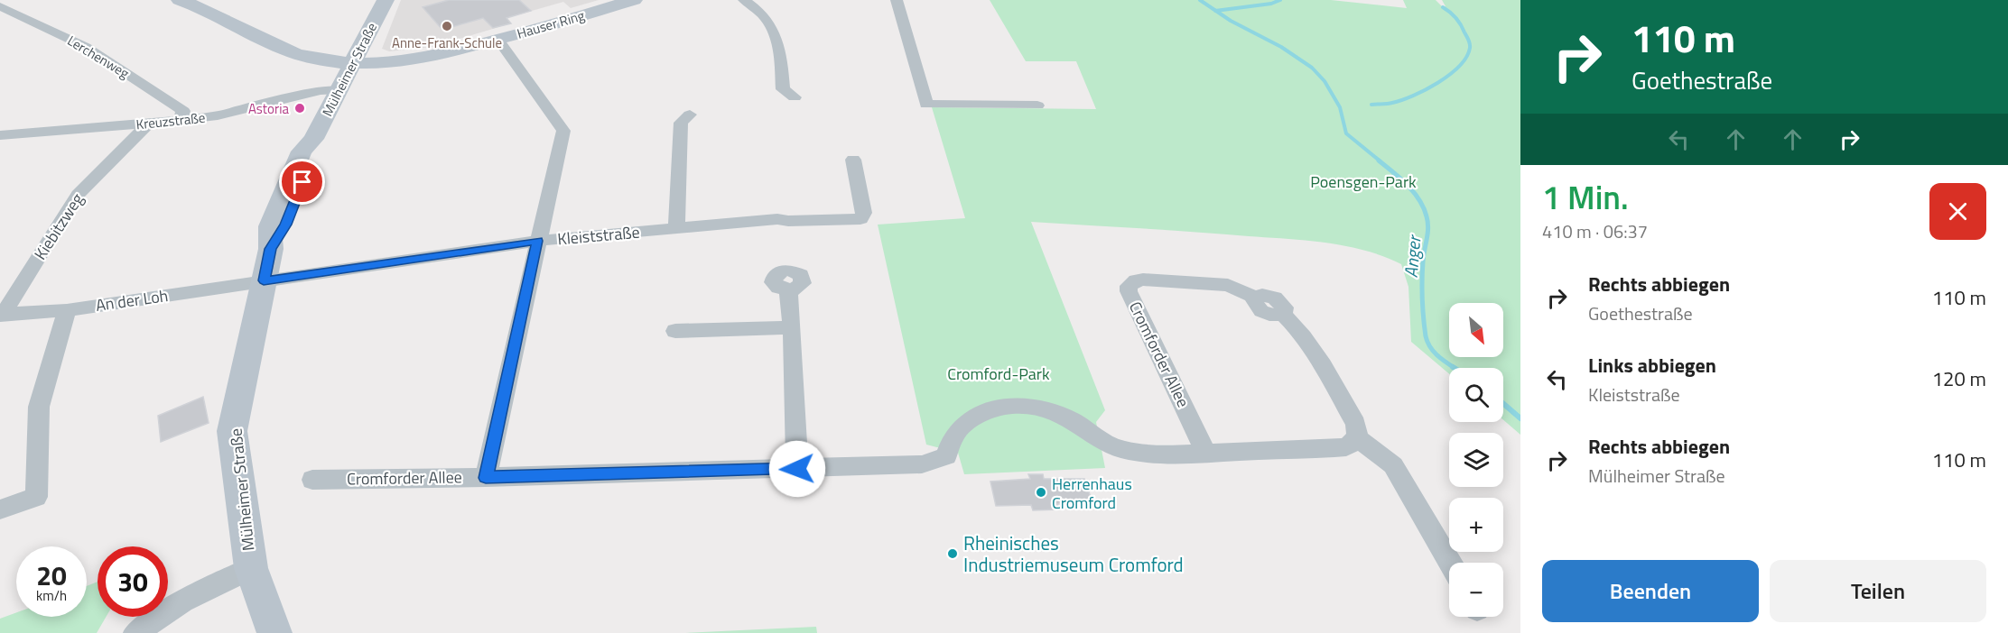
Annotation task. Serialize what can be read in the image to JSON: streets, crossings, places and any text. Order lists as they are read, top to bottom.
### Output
{
  "streets": {
    "main road": ["Hauser Ring", "Mülheimer Straße"],
    "street": [
      "Lerchenweg",
      "Kreuzstraße",
      "Kiebitzweg",
      "Kleiststraße",
      "An der Loh",
      "Cromforder Allee"
    ]
  },
  "crossings": [
    ["Hauser Ring", "Mülheimer Straße"],
    ["Hauser Ring", "Kreuzstraße"],
    ["Lerchenweg", "Kreuzstraße"],
    ["Mülheimer Straße", "Kreuzstraße"],
    ["Mülheimer Straße", "Kleiststraße"],
    ["Mülheimer Straße", "An der Loh"],
    ["Kreuzstraße", "Kiebitzweg"],
    ["Kiebitzweg", "An der Loh"],
    ["Kleiststraße", "An der Loh"]
  ],
  "water": ["Anger"],
  "parks": ["Poensgen-Park", "Cromford-Park"],
  "places": [
    "Anne-Frank-Schule",
    "Astoria",
    "Herrenhaus Cromford",
    "Rheinisches Industriemuseum Cromford"
  ],
  "north": "bottom right",
  "page": {
    "turn": ["110 m", "Goethestraße"],
    "heading": ["1 Min.", "410 m · 06:37"],
    "list": [
      {
        "name": "Rechts abbiegen",
        "note": "Goethestraße",
        "value": "110 m"
      },
      {
        "name": "Links abbiegen",
        "note": "Kleiststraße",
        "value": "120 m"
      },
      {
        "name": "Rechts abbiegen",
        "note": "Mülheimer Straße",
        "value": "110 m"
      }
    ],
    "map_buttons": ["+", "−"],
    "speed": "20 km/h",
    "limit": "30",
    "buttons": ["Beenden", "Teilen"]
  }
}
